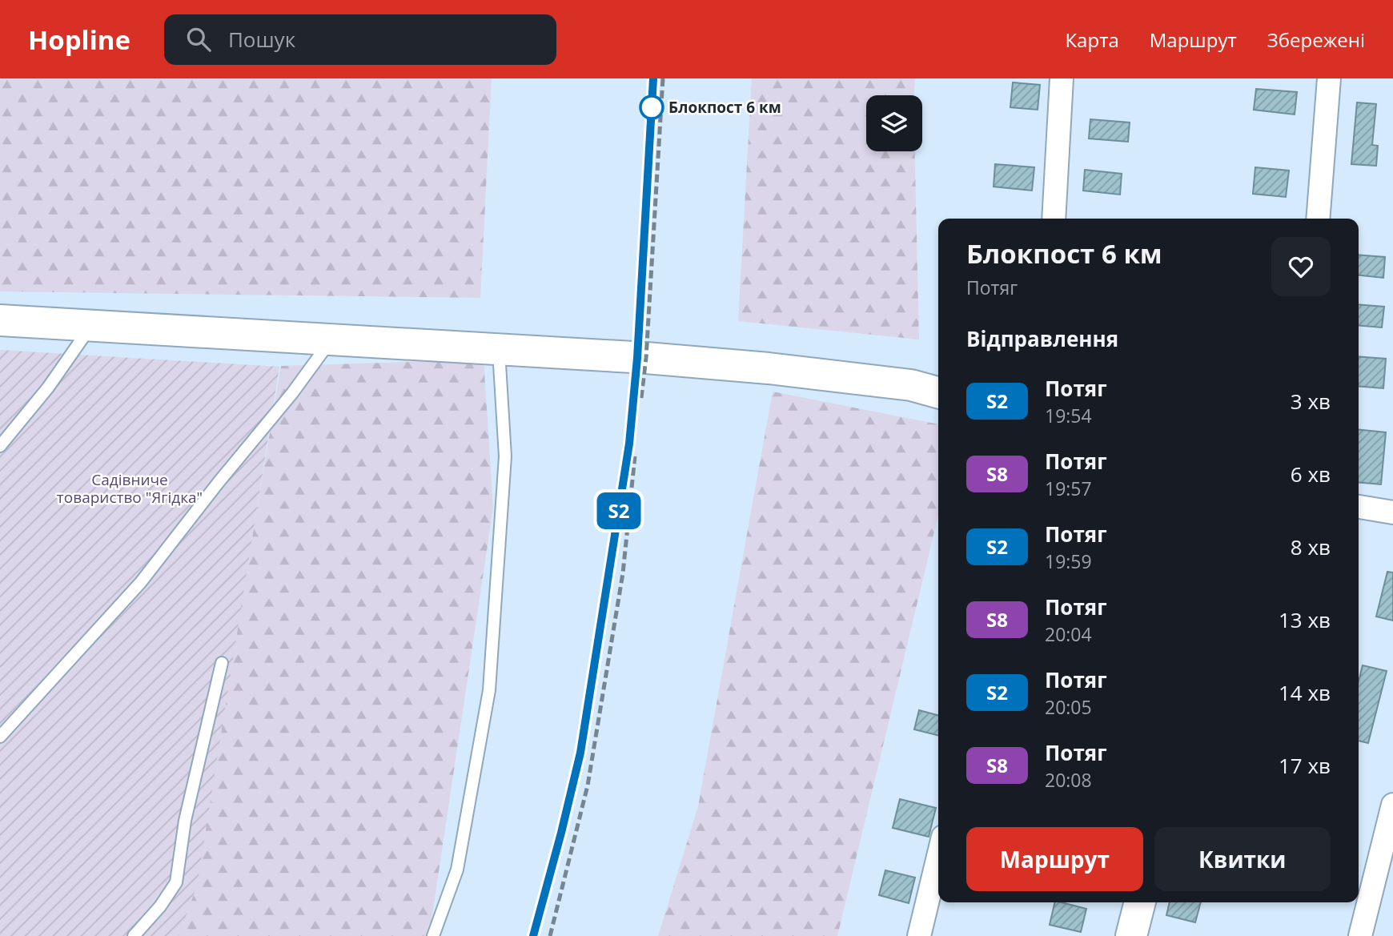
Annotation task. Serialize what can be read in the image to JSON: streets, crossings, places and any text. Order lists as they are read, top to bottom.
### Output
{
  "parks": ["Садівниче товариство \"Ягідка\""],
  "places": ["Блокпост 6 км"],
  "page": {
    "header": "Hopline",
    "search": "Пошук",
    "nav": ["Карта", "Маршрут", "Збережені"],
    "on_map": "S2",
    "heading": [
      ["Блокпост 6 км", "Потяг"],
      "Відправлення"
    ],
    "list": [
      {
        "mark": "S2",
        "name": "Потяг",
        "note": "19:54",
        "value": "3 хв"
      },
      {
        "mark": "S8",
        "name": "Потяг",
        "note": "19:57",
        "value": "6 хв"
      },
      {
        "mark": "S2",
        "name": "Потяг",
        "note": "19:59",
        "value": "8 хв"
      },
      {
        "mark": "S8",
        "name": "Потяг",
        "note": "20:04",
        "value": "13 хв"
      },
      {
        "mark": "S2",
        "name": "Потяг",
        "note": "20:05",
        "value": "14 хв"
      },
      {
        "mark": "S8",
        "name": "Потяг",
        "note": "20:08",
        "value": "17 хв"
      }
    ],
    "buttons": ["Маршрут", "Квитки"]
  }
}
